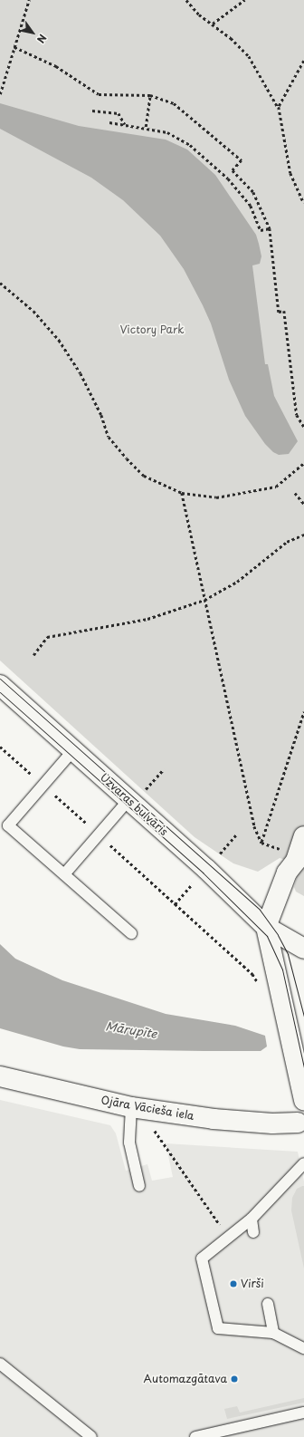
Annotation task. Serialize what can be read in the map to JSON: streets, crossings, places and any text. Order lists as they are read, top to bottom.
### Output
{
  "streets": {
    "street": ["Uzvaras bulvāris", "Ojāra Vācieša iela"]
  },
  "water": ["Mārupīte"],
  "parks": ["Victory Park"],
  "places": ["Virši", "Automazgātava"],
  "north": "bottom right"
}
